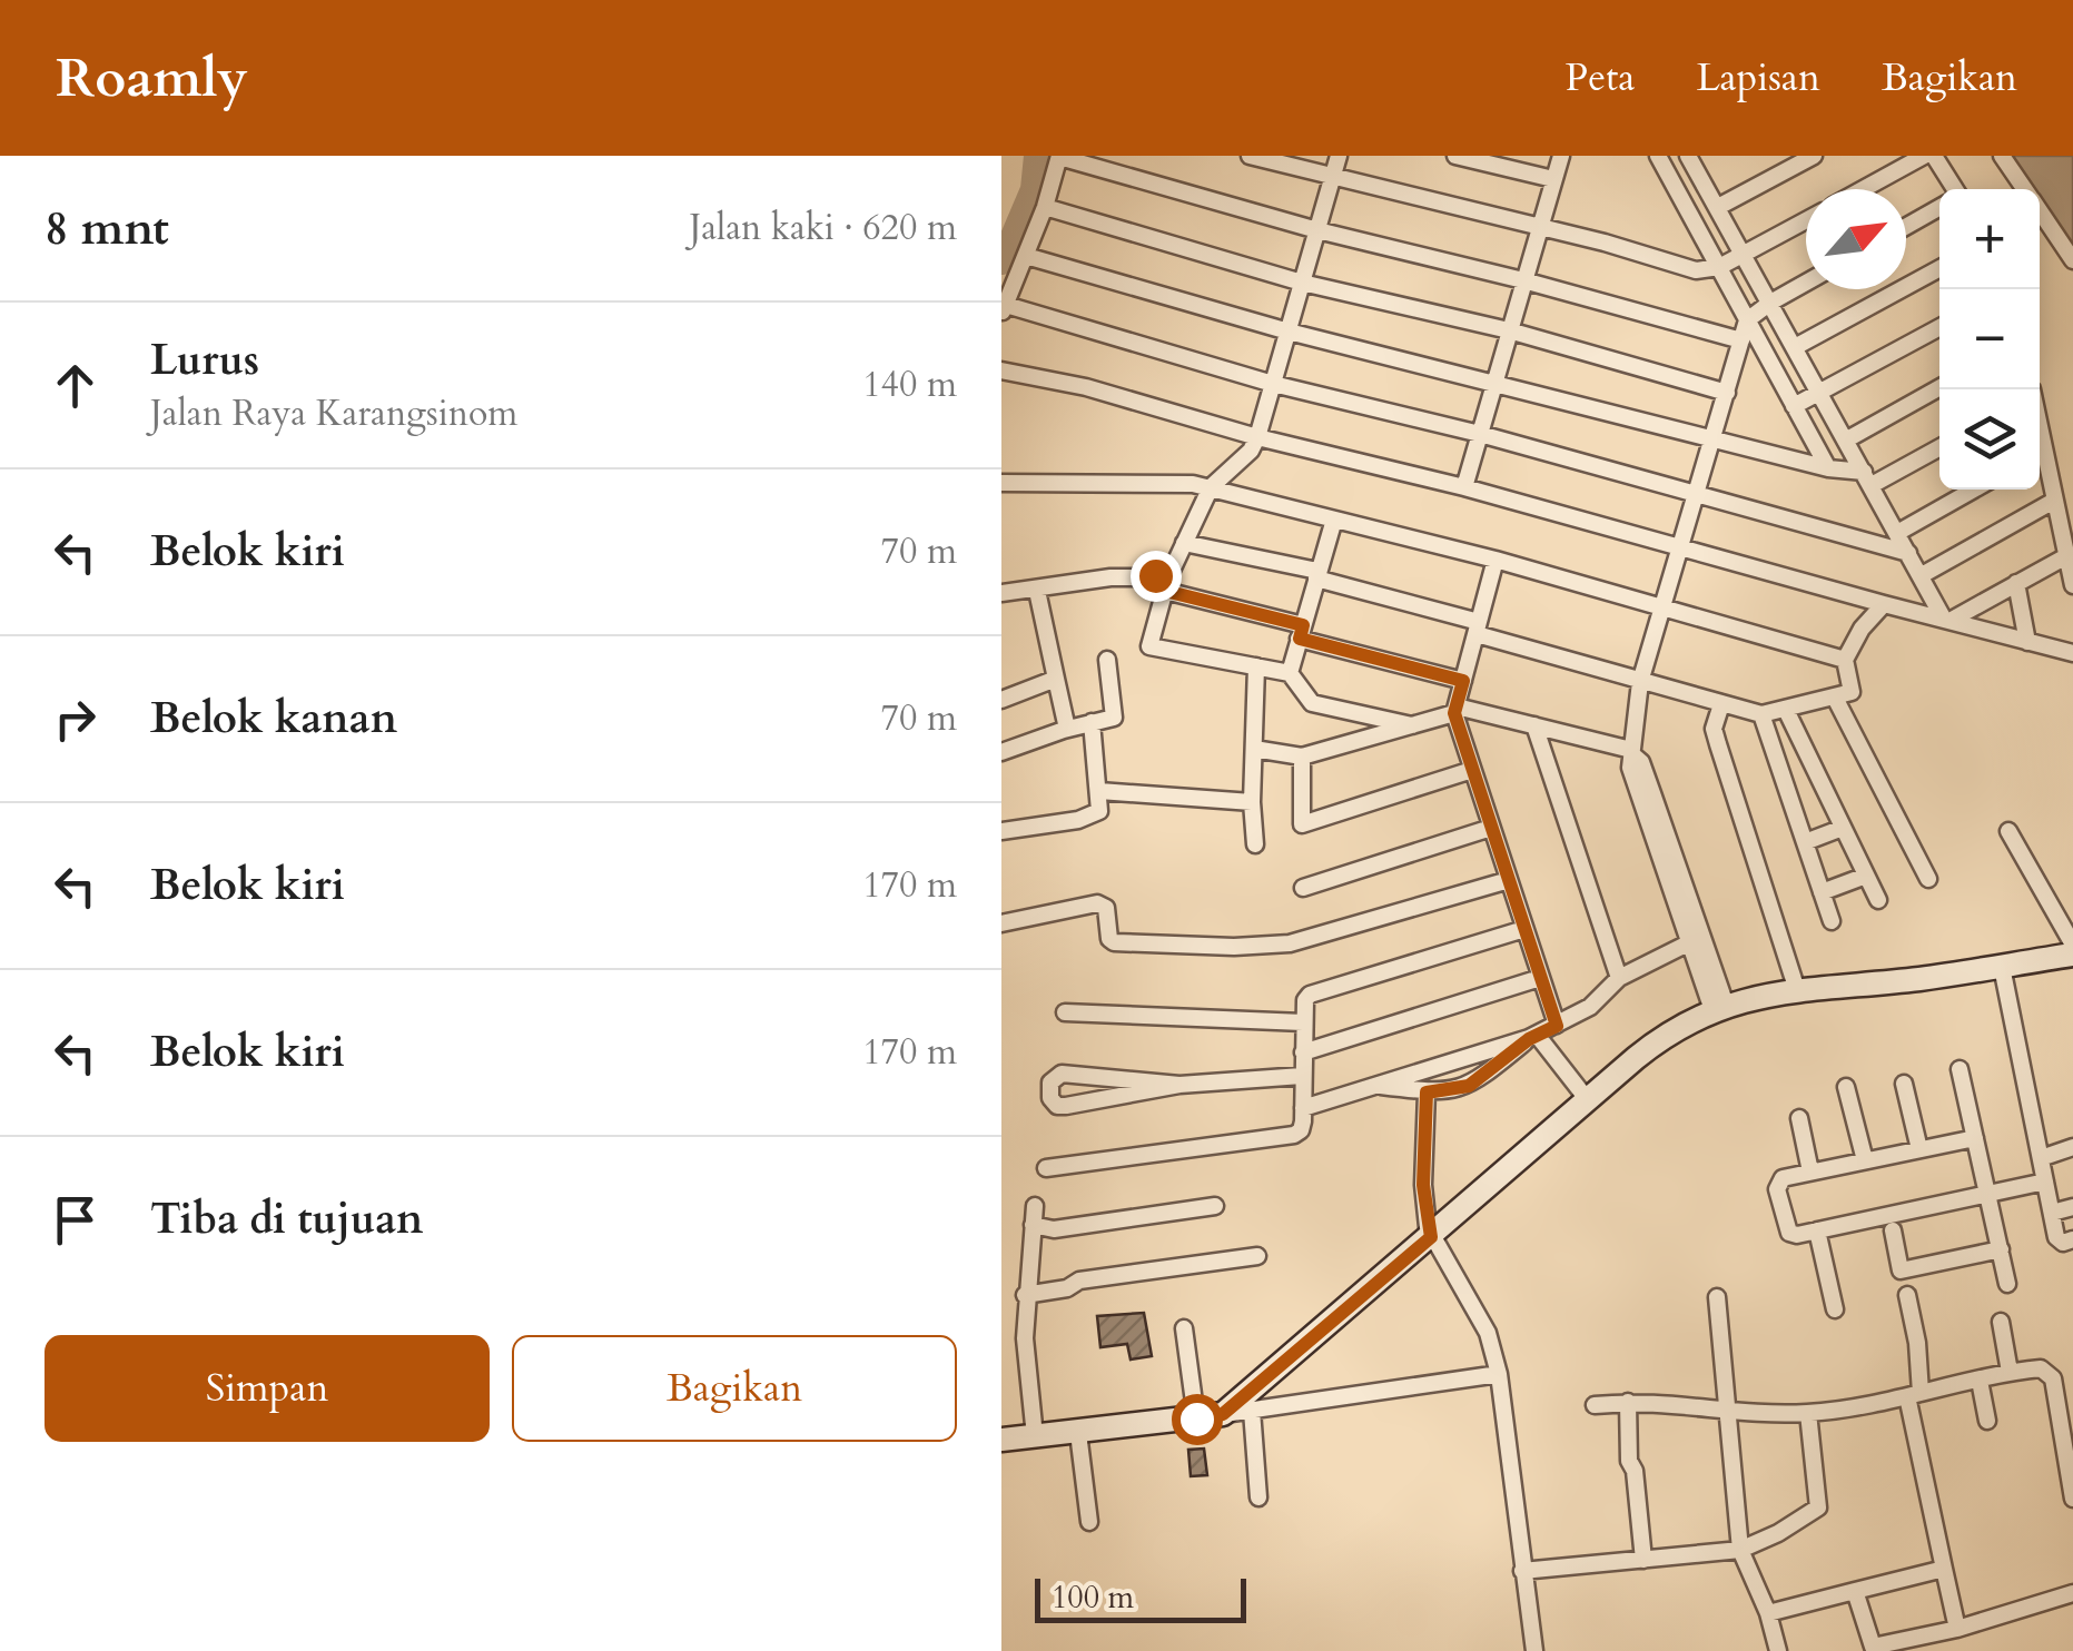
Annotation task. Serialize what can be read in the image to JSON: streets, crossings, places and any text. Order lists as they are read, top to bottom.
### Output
{
  "scale_bar": "100 m",
  "north": "top right",
  "page": {
    "header": "Roamly",
    "nav": ["Peta", "Lapisan", "Bagikan"],
    "heading": ["8 mnt", "Jalan kaki · 620 m"],
    "map_buttons": ["+", "−"],
    "list": [
      ["Lurus", "Jalan Raya Karangsinom", "140 m"],
      ["Belok kiri", "70 m"],
      ["Belok kanan", "70 m"],
      ["Belok kiri", "170 m"],
      ["Belok kiri", "170 m"],
      "Tiba di tujuan"
    ],
    "buttons": ["Simpan", "Bagikan"],
    "scale": "100 m"
  }
}
